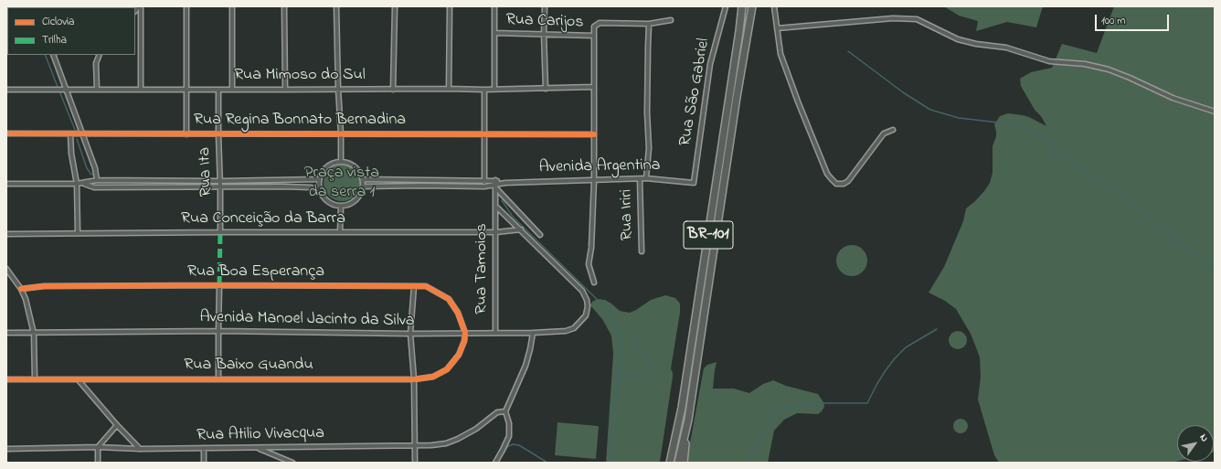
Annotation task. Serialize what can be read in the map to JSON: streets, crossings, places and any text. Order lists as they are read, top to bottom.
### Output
{
  "streets": {
    "main road": ["BR-101"],
    "street": [
      "Rua Carijos",
      "Rua Mimoso do Sul",
      "Rua São Gabriel",
      "Rua Regina Bonnato Bernadina",
      "Avenida Argentina",
      "Rua Ita",
      "Rua Iriri",
      "Rua Conceição da Barra",
      "Rua Tamoios",
      "Rua Boa Esperança",
      "Avenida Manoel Jacinto da Silva",
      "Rua Baixo Guandu",
      "Rua Atilio Vivacqua"
    ]
  },
  "crossings": [
    ["Rua Mimoso do Sul", "Rua Ita"],
    ["Rua São Gabriel", "Avenida Argentina"],
    ["Rua Regina Bonnato Bernadina", "Rua Ita"],
    ["Avenida Argentina", "Rua Iriri"],
    ["Avenida Argentina", "Rua Tamoios"],
    ["Rua Ita", "Rua Conceição da Barra"],
    ["Rua Conceição da Barra", "Rua Tamoios"],
    ["Rua Conceição da Barra", "Avenida Manoel Jacinto da Silva"],
    ["Rua Tamoios", "Avenida Manoel Jacinto da Silva"],
    ["Rua Boa Esperança", "Avenida Manoel Jacinto da Silva"],
    ["Rua Boa Esperança", "Rua Baixo Guandu"],
    ["Avenida Manoel Jacinto da Silva", "Rua Baixo Guandu"]
  ],
  "parks": ["Praça vista da serra 1"],
  "legend": ["Ciclovia", "Trilha"],
  "scale_bar": "100 m",
  "north": "top right"
}
